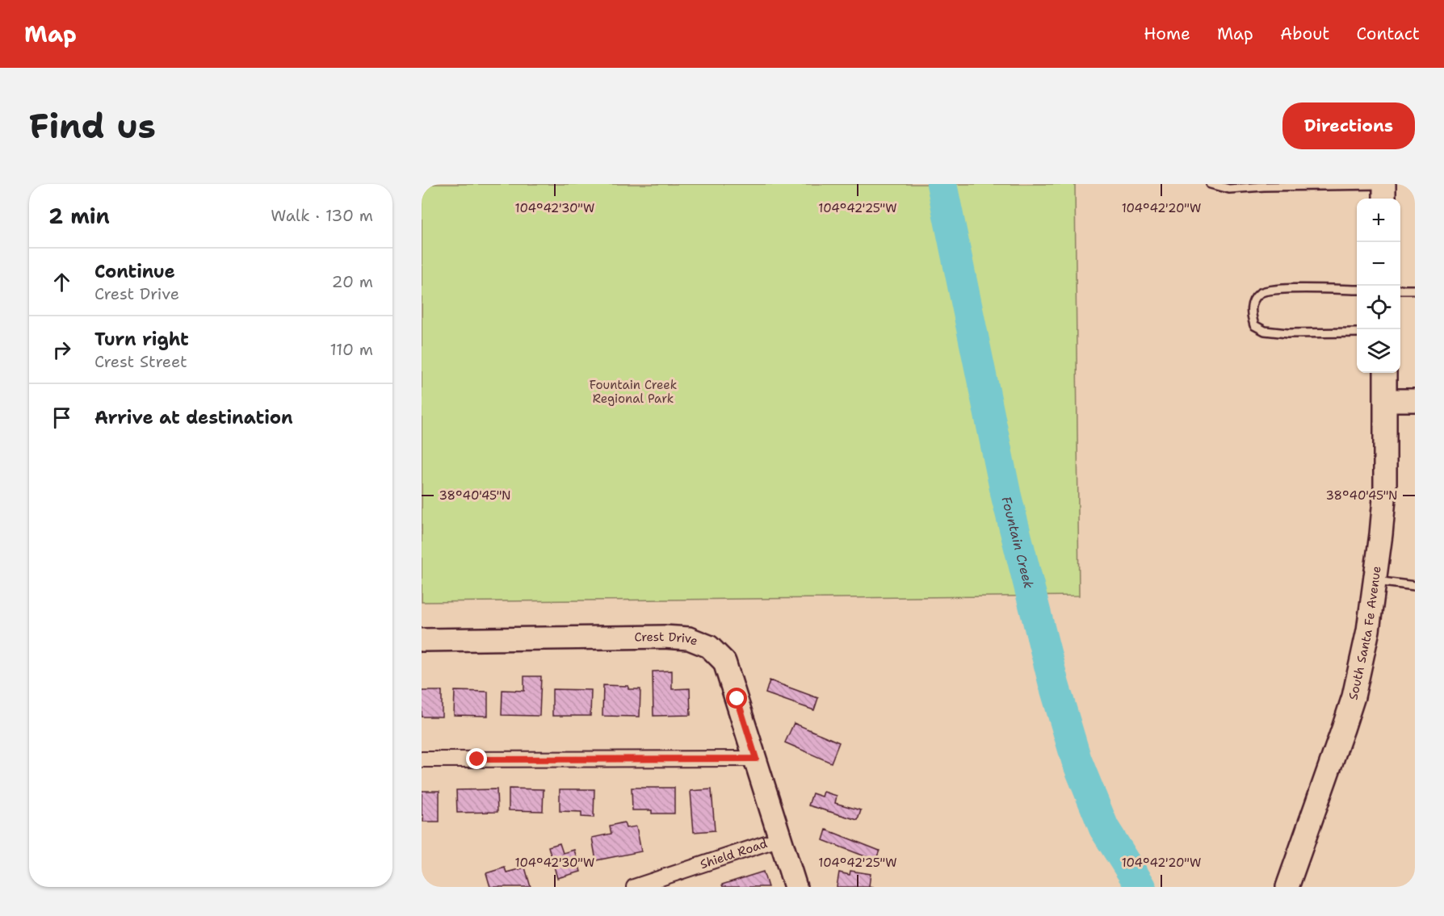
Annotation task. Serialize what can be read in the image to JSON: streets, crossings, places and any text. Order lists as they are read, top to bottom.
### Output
{
  "streets": {
    "main road": ["South Santa Fe Avenue", "Crest Drive"],
    "street": ["Shield Road"]
  },
  "crossings": [
    ["Crest Drive", "Shield Road"]
  ],
  "water": ["Fountain Creek"],
  "parks": ["Fountain Creek Regional Park"],
  "page": {
    "header": "Map",
    "nav": [
      "Home",
      "Map",
      "About",
      "Contact"
    ],
    "buttons": "Directions",
    "title": "Find us",
    "heading": ["2 min", "Walk · 130 m"],
    "map_buttons": ["+", "−"],
    "list": [
      ["Continue", "Crest Drive", "20 m"],
      ["Turn right", "Crest Street", "110 m"],
      "Arrive at destination"
    ]
  },
  "coordinates": [
    "104°42'30\"W",
    "104°42'25\"W",
    "104°42'20\"W",
    "38°40'45\"N"
  ]
}
